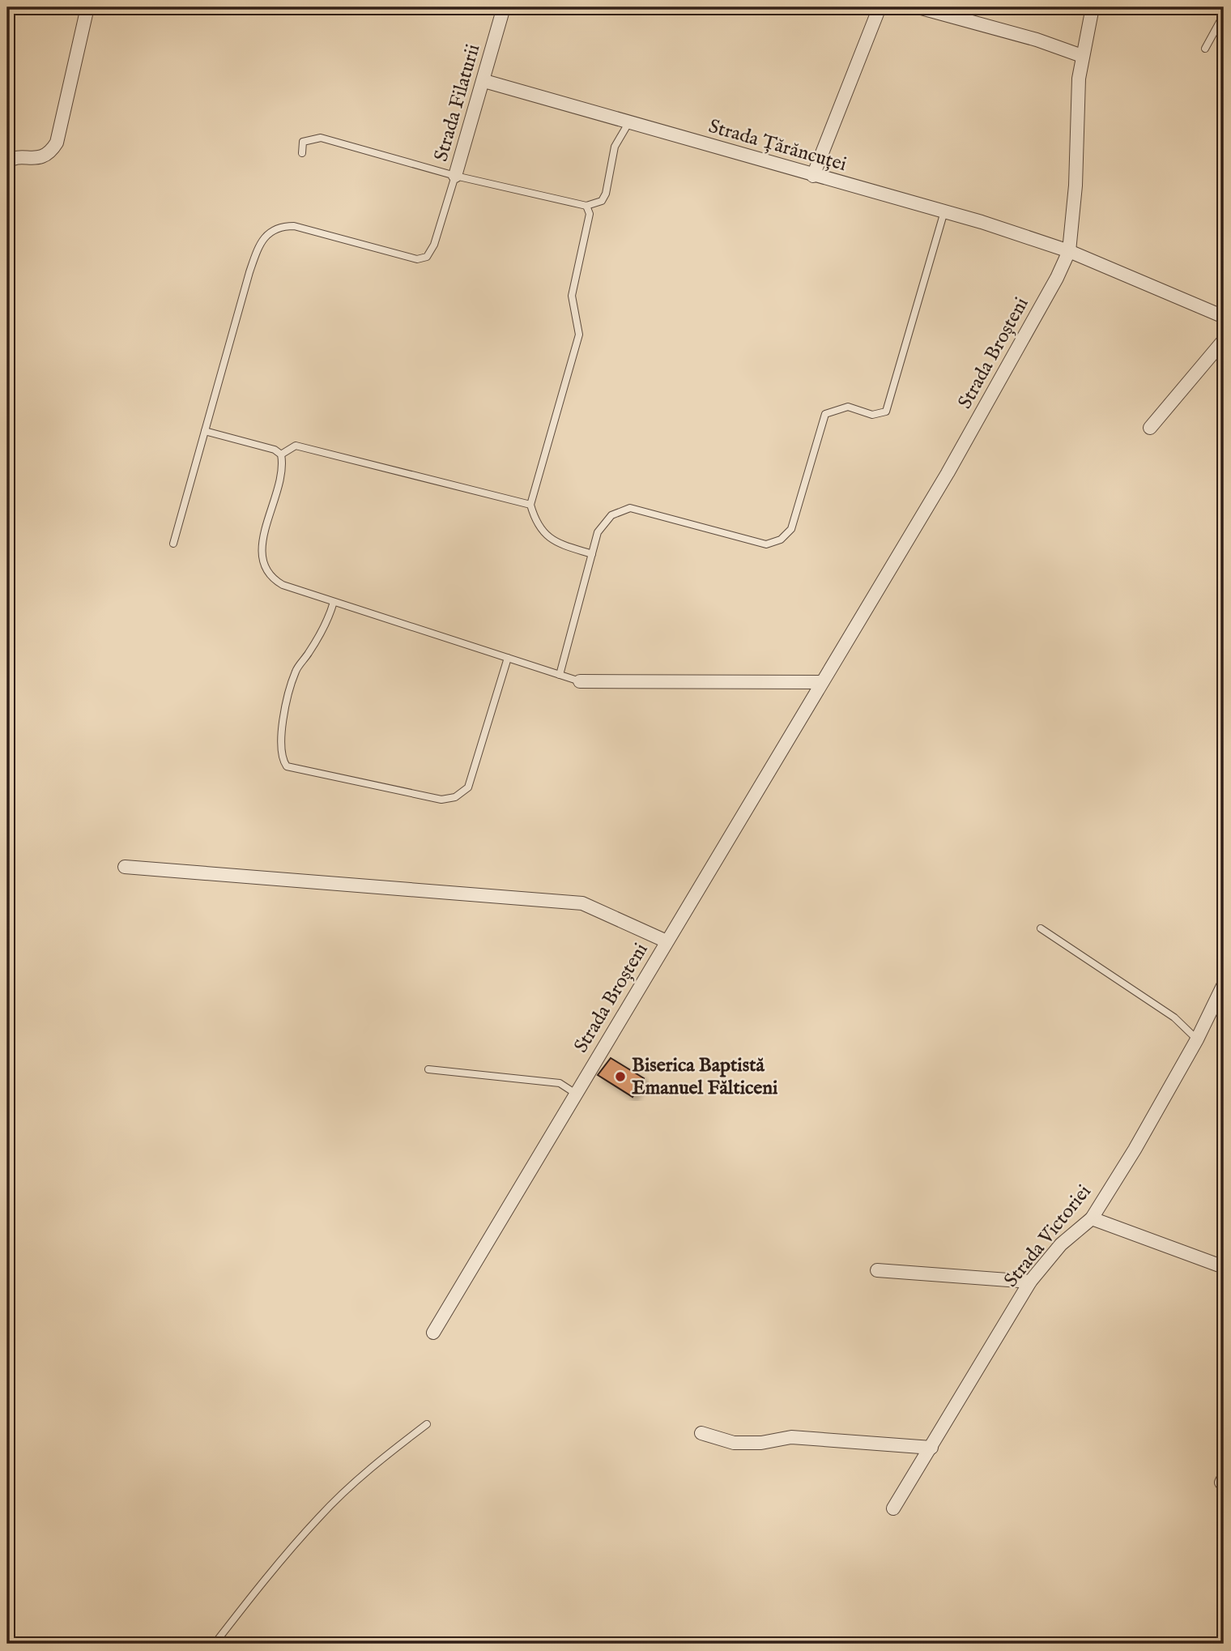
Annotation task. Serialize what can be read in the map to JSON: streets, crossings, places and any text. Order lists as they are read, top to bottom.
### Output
{
  "streets": {
    "street": [
      "Strada Filaturii",
      "Strada Țărăncuței",
      "Strada Broșteni",
      "Strada Victoriei"
    ]
  },
  "crossings": [
    ["Strada Filaturii", "Strada Țărăncuței"],
    ["Strada Țărăncuței", "Strada Broșteni"]
  ],
  "places": ["Biserica Baptistă Emanuel Fălticeni"]
}
